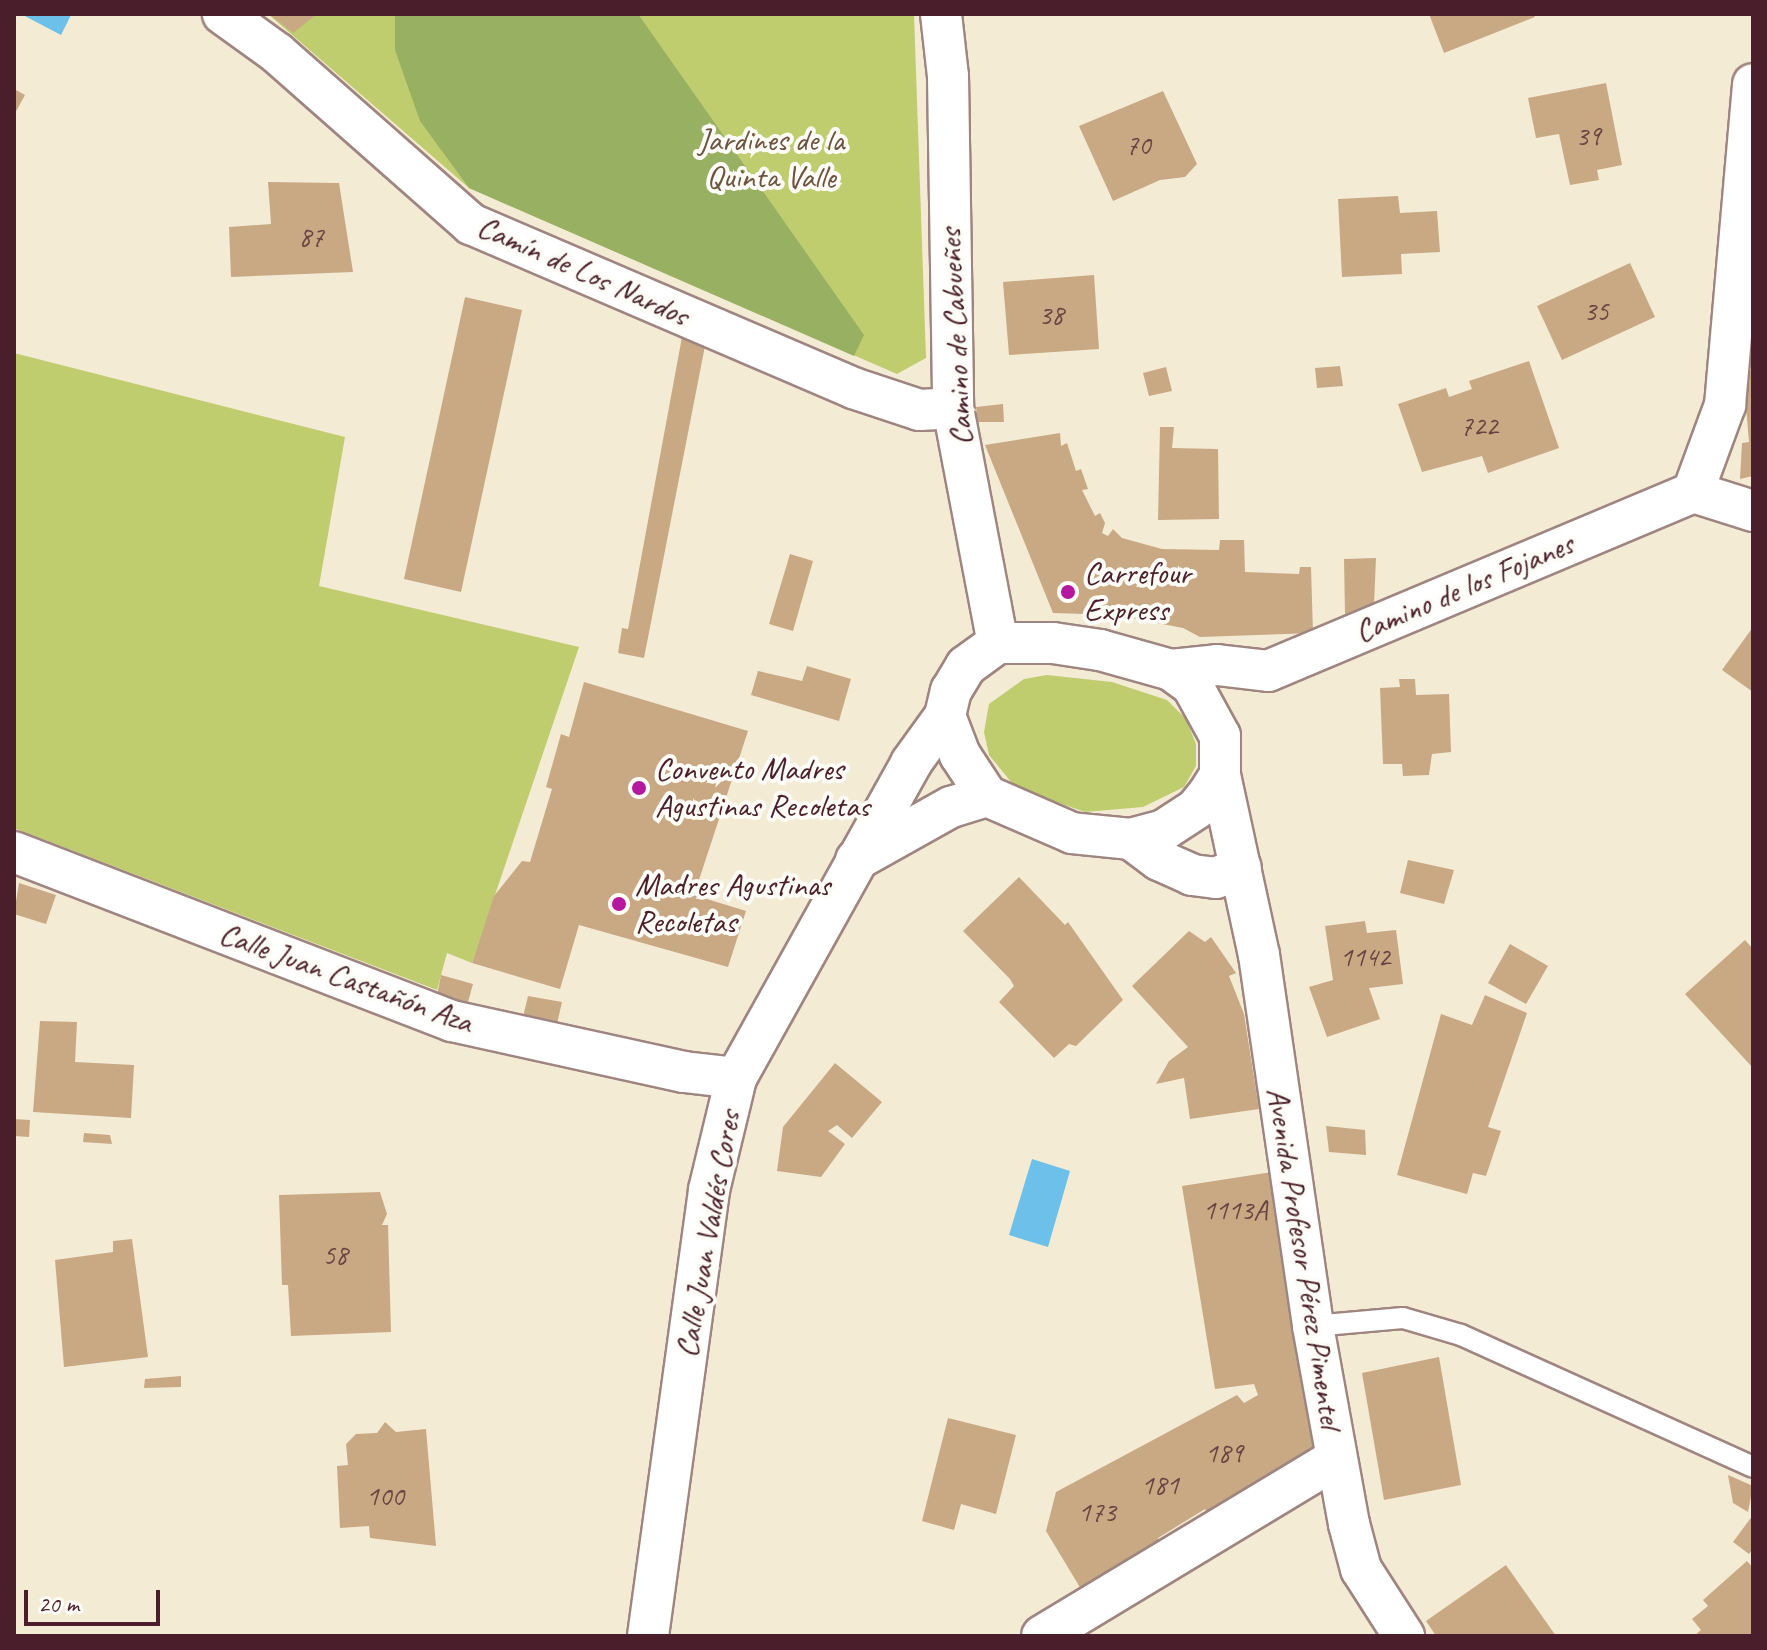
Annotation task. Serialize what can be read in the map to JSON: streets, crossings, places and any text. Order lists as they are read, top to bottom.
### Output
{
  "streets": {
    "street": [
      "Camín de Los Nardos",
      "Camino de Cabueñes",
      "Camino de los Fojanes",
      "Calle Juan Castañón Aza",
      "Calle Juan Valdés Cores",
      "Avenida Profesor Pérez Pimentel"
    ]
  },
  "crossings": [
    ["Camín de Los Nardos", "Camino de Cabueñes"],
    ["Camino de Cabueñes", "Camino de los Fojanes"],
    ["Camino de Cabueñes", "Calle Juan Valdés Cores"],
    ["Camino de Cabueñes", "Avenida Profesor Pérez Pimentel"],
    ["Camino de los Fojanes", "Calle Juan Valdés Cores"],
    ["Camino de los Fojanes", "Avenida Profesor Pérez Pimentel"],
    ["Calle Juan Castañón Aza", "Calle Juan Valdés Cores"],
    ["Calle Juan Valdés Cores", "Avenida Profesor Pérez Pimentel"]
  ],
  "parks": ["Jardines de la Quinta Valle"],
  "places": ["Carrefour Express", "Convento Madres Agustinas Recoletas", "Madres Agustinas Recoletas"],
  "house_numbers": [
    "39",
    "70",
    "87",
    "35",
    "38",
    "722",
    "1142",
    "1113A",
    "58",
    "189",
    "181",
    "100",
    "173"
  ],
  "scale_bar": "20 m"
}
